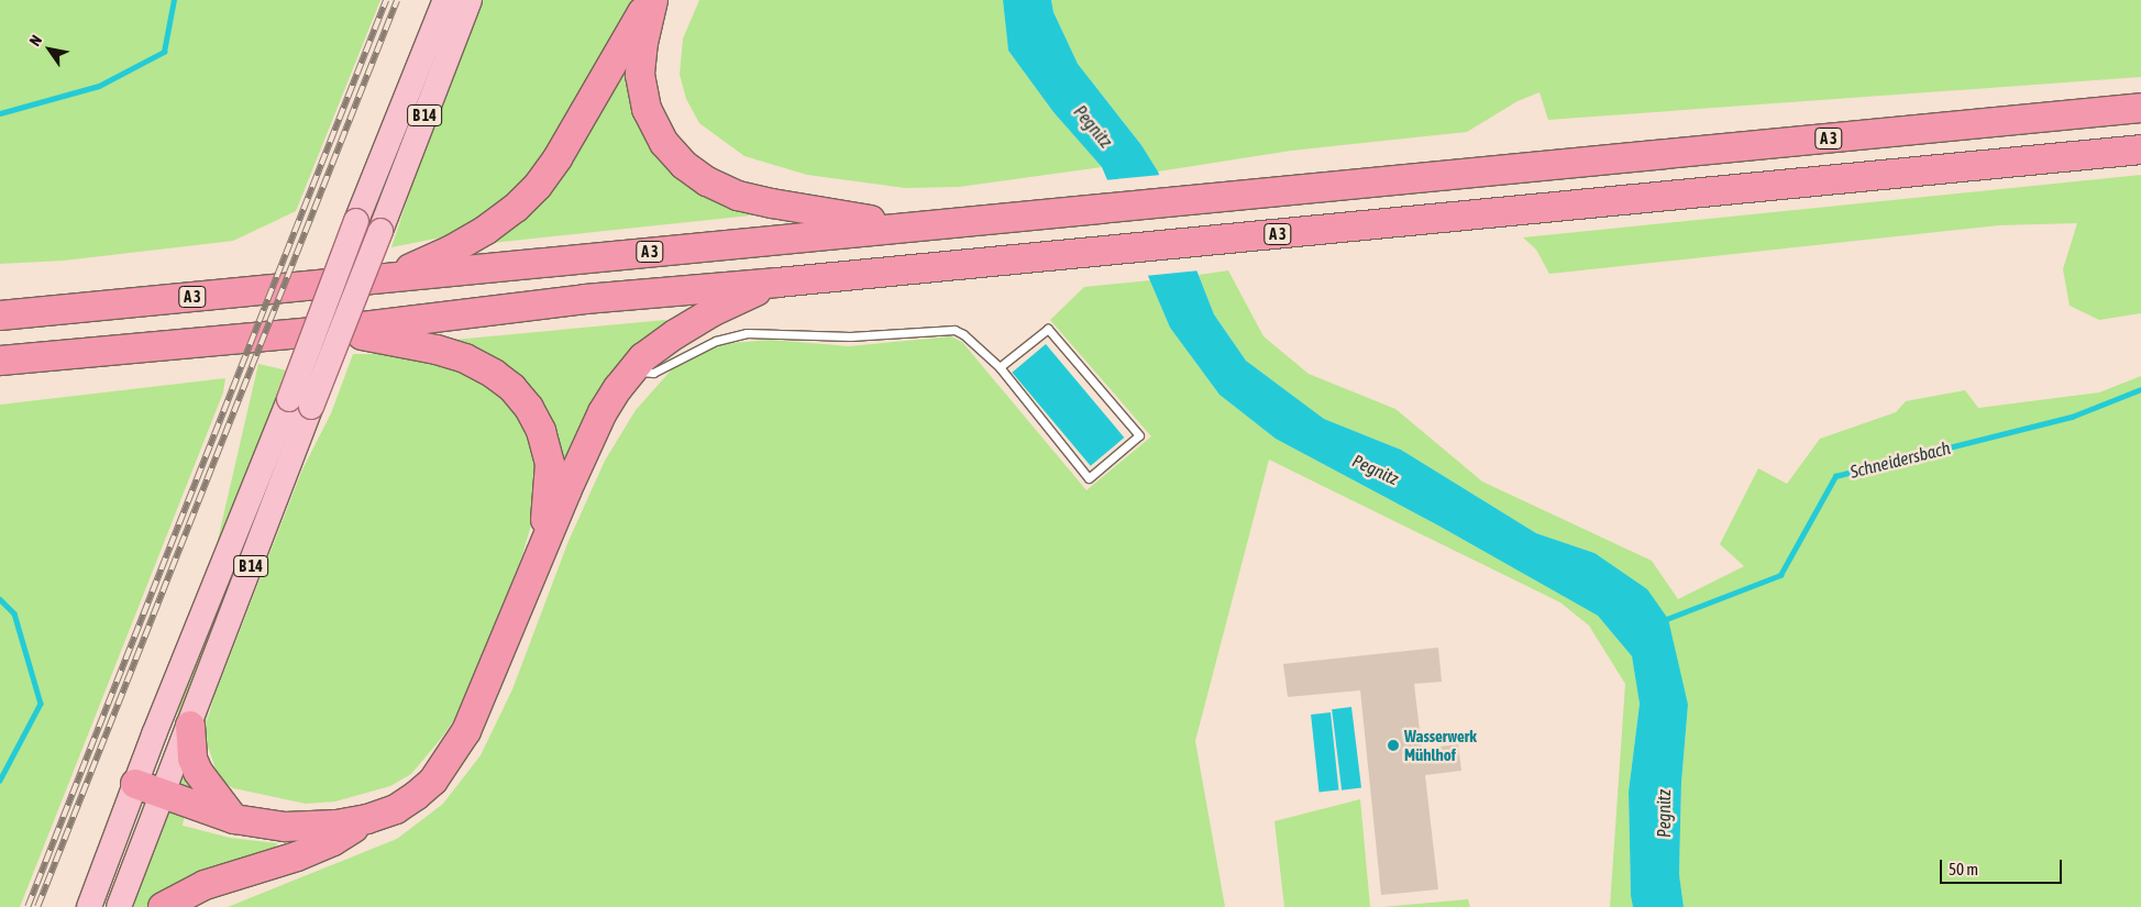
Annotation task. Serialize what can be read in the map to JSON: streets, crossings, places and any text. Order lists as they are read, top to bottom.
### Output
{
  "streets": {
    "highway": ["A 3"],
    "main road": ["B 14"]
  },
  "water": ["Pegnitz", "Schneidersbach"],
  "places": ["Wasserwerk Mühlhof"],
  "scale_bar": "50 m",
  "north": "top left"
}
